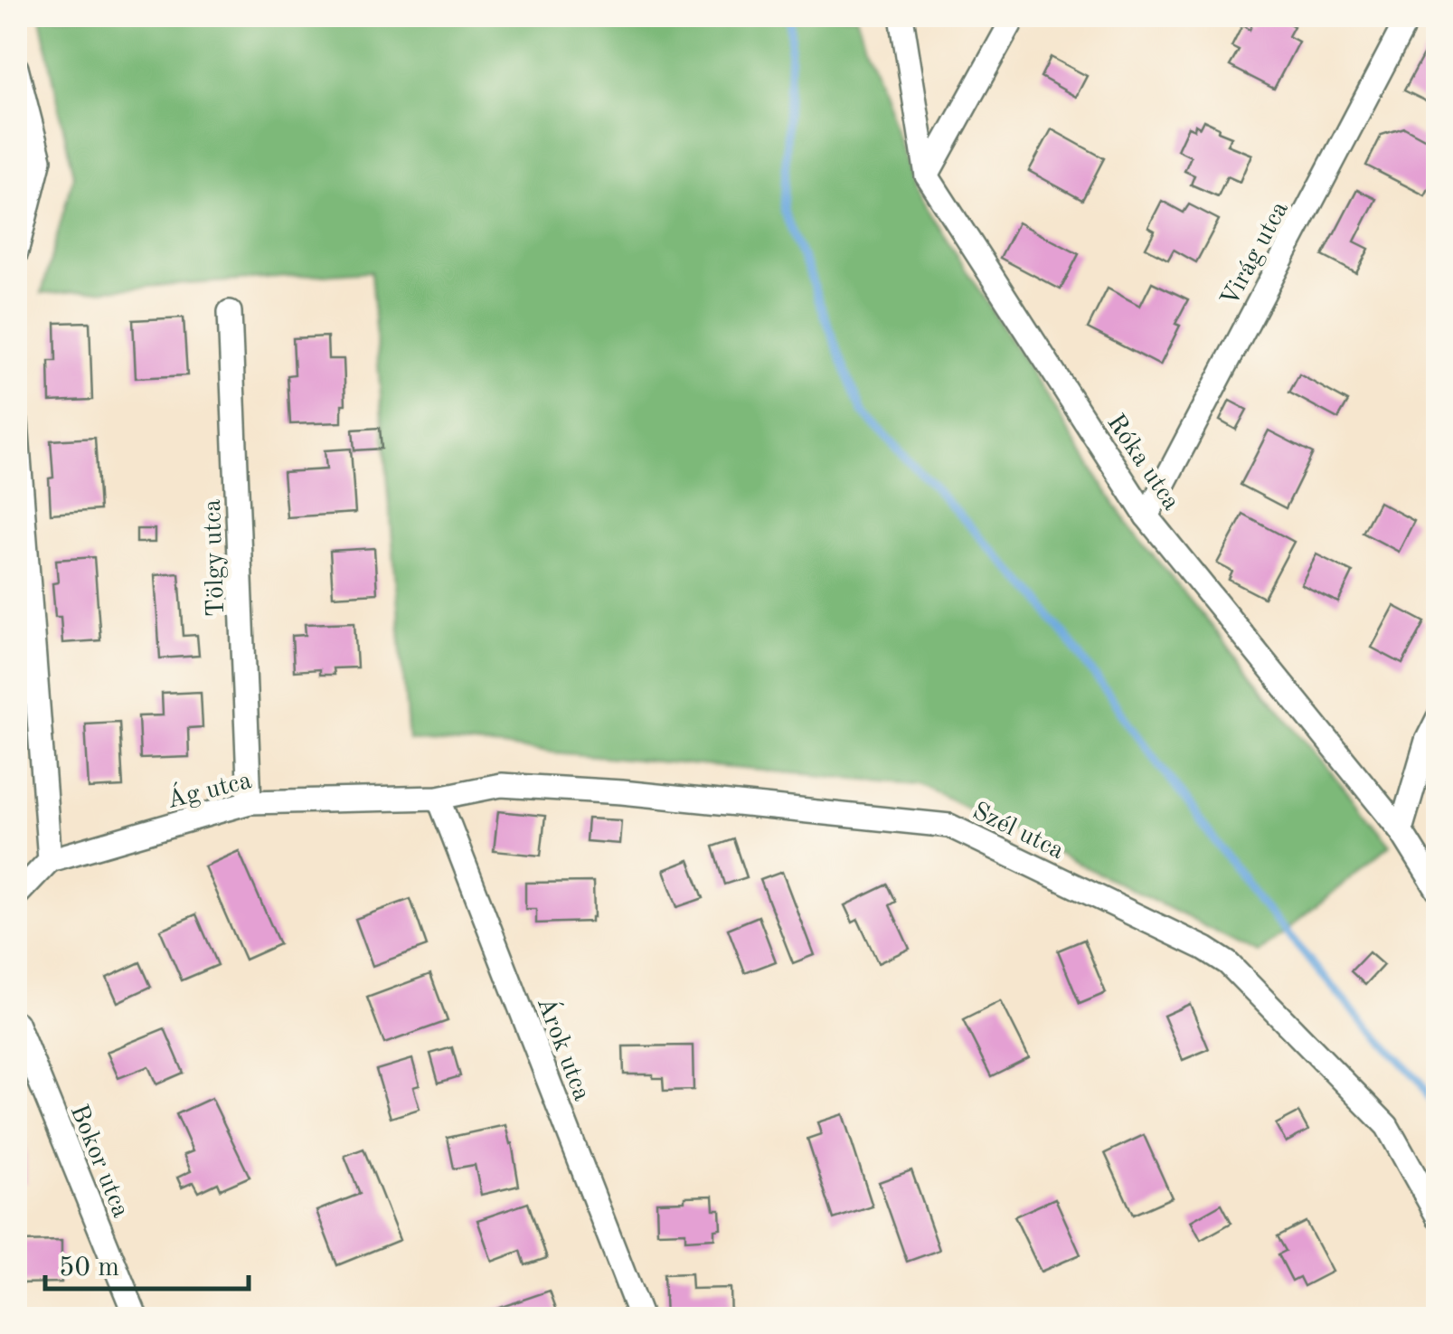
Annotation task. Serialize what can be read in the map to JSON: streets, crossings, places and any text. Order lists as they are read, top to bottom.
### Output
{
  "streets": {
    "street": [
      "Virág utca",
      "Róka utca",
      "Tölgy utca",
      "Ág utca",
      "Szél utca",
      "Árok utca",
      "Bokor utca"
    ]
  },
  "crossings": [
    ["Virág utca", "Róka utca"],
    ["Tölgy utca", "Ág utca"],
    ["Ág utca", "Szél utca"],
    ["Ág utca", "Árok utca"],
    ["Szél utca", "Árok utca"]
  ],
  "scale_bar": "50 m"
}
